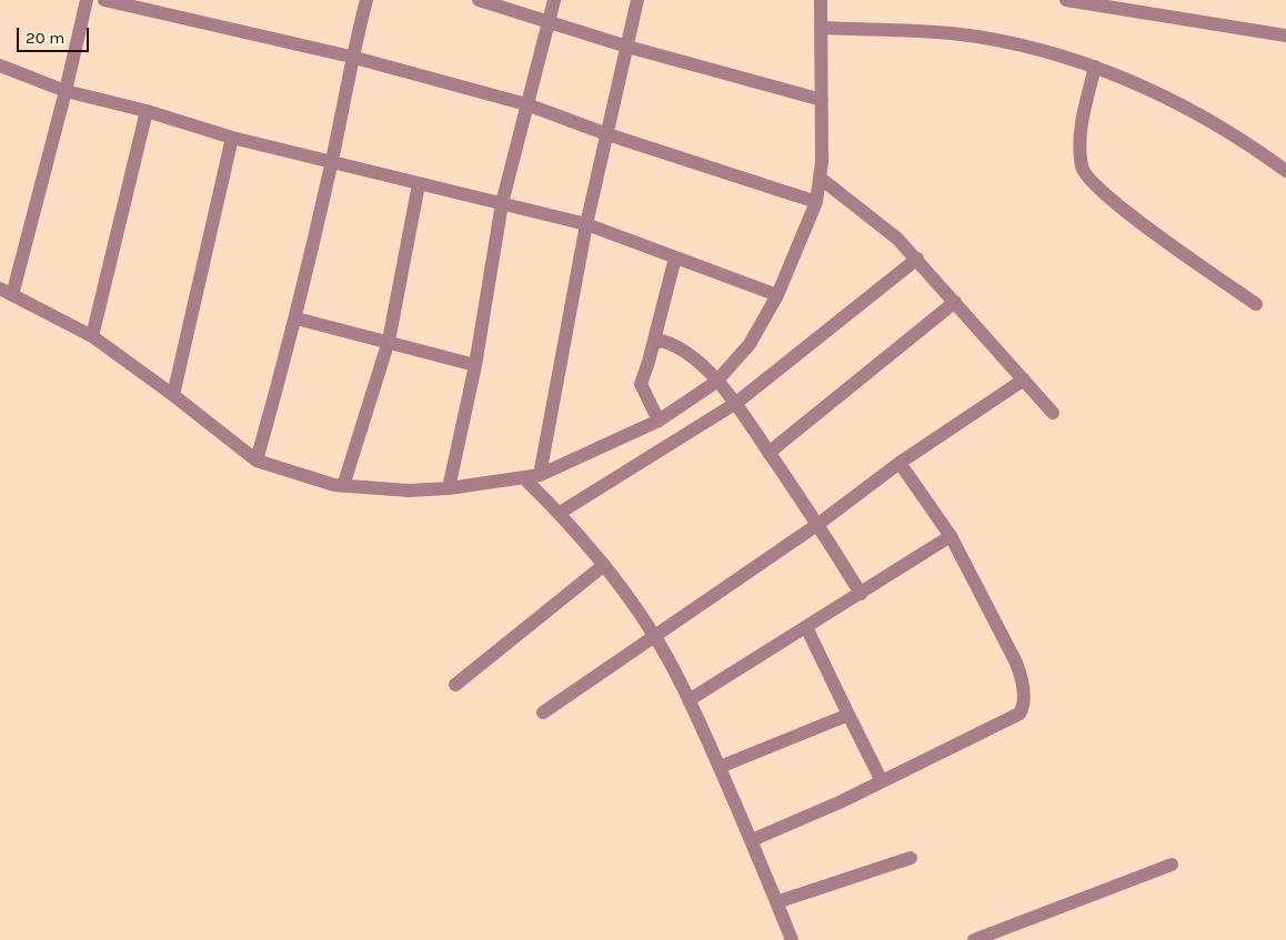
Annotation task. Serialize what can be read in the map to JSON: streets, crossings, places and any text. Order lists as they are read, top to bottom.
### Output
{
  "scale_bar": "20 m"
}
